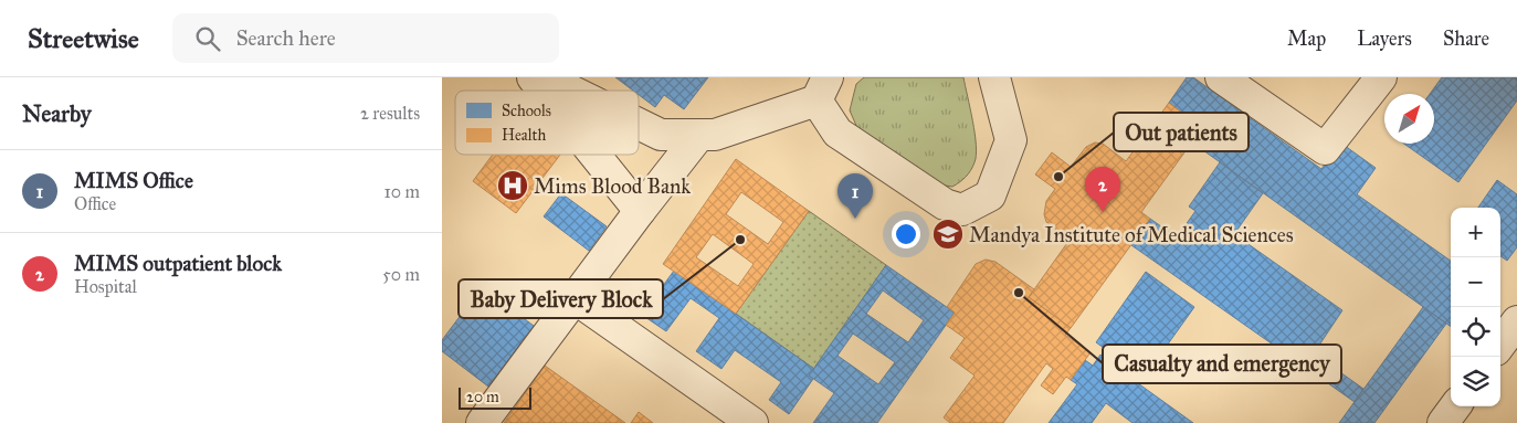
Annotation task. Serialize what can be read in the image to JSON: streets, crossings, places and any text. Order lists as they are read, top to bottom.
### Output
{
  "places": {
    "other": ["Out patients", "Baby Delivery Block", "Casualty and emergency"],
    "hospital": ["Mims Blood Bank"],
    "school or university": ["Mandya Institute of Medical Sciences"]
  },
  "legend": ["Schools", "Health"],
  "scale_bar": "20 m",
  "north": "top right",
  "page": {
    "header": "Streetwise",
    "search": "Search here",
    "nav": ["Map", "Layers", "Share"],
    "heading": ["Nearby", "2 results"],
    "list": [
      {
        "mark": "1",
        "name": "MIMS Office",
        "note": "Office",
        "value": "10 m"
      },
      {
        "mark": "2",
        "name": "MIMS outpatient block",
        "note": "Hospital",
        "value": "50 m"
      }
    ],
    "pins": ["2", "1"],
    "map_buttons": ["+", "−"],
    "scale": "20 m"
  }
}
